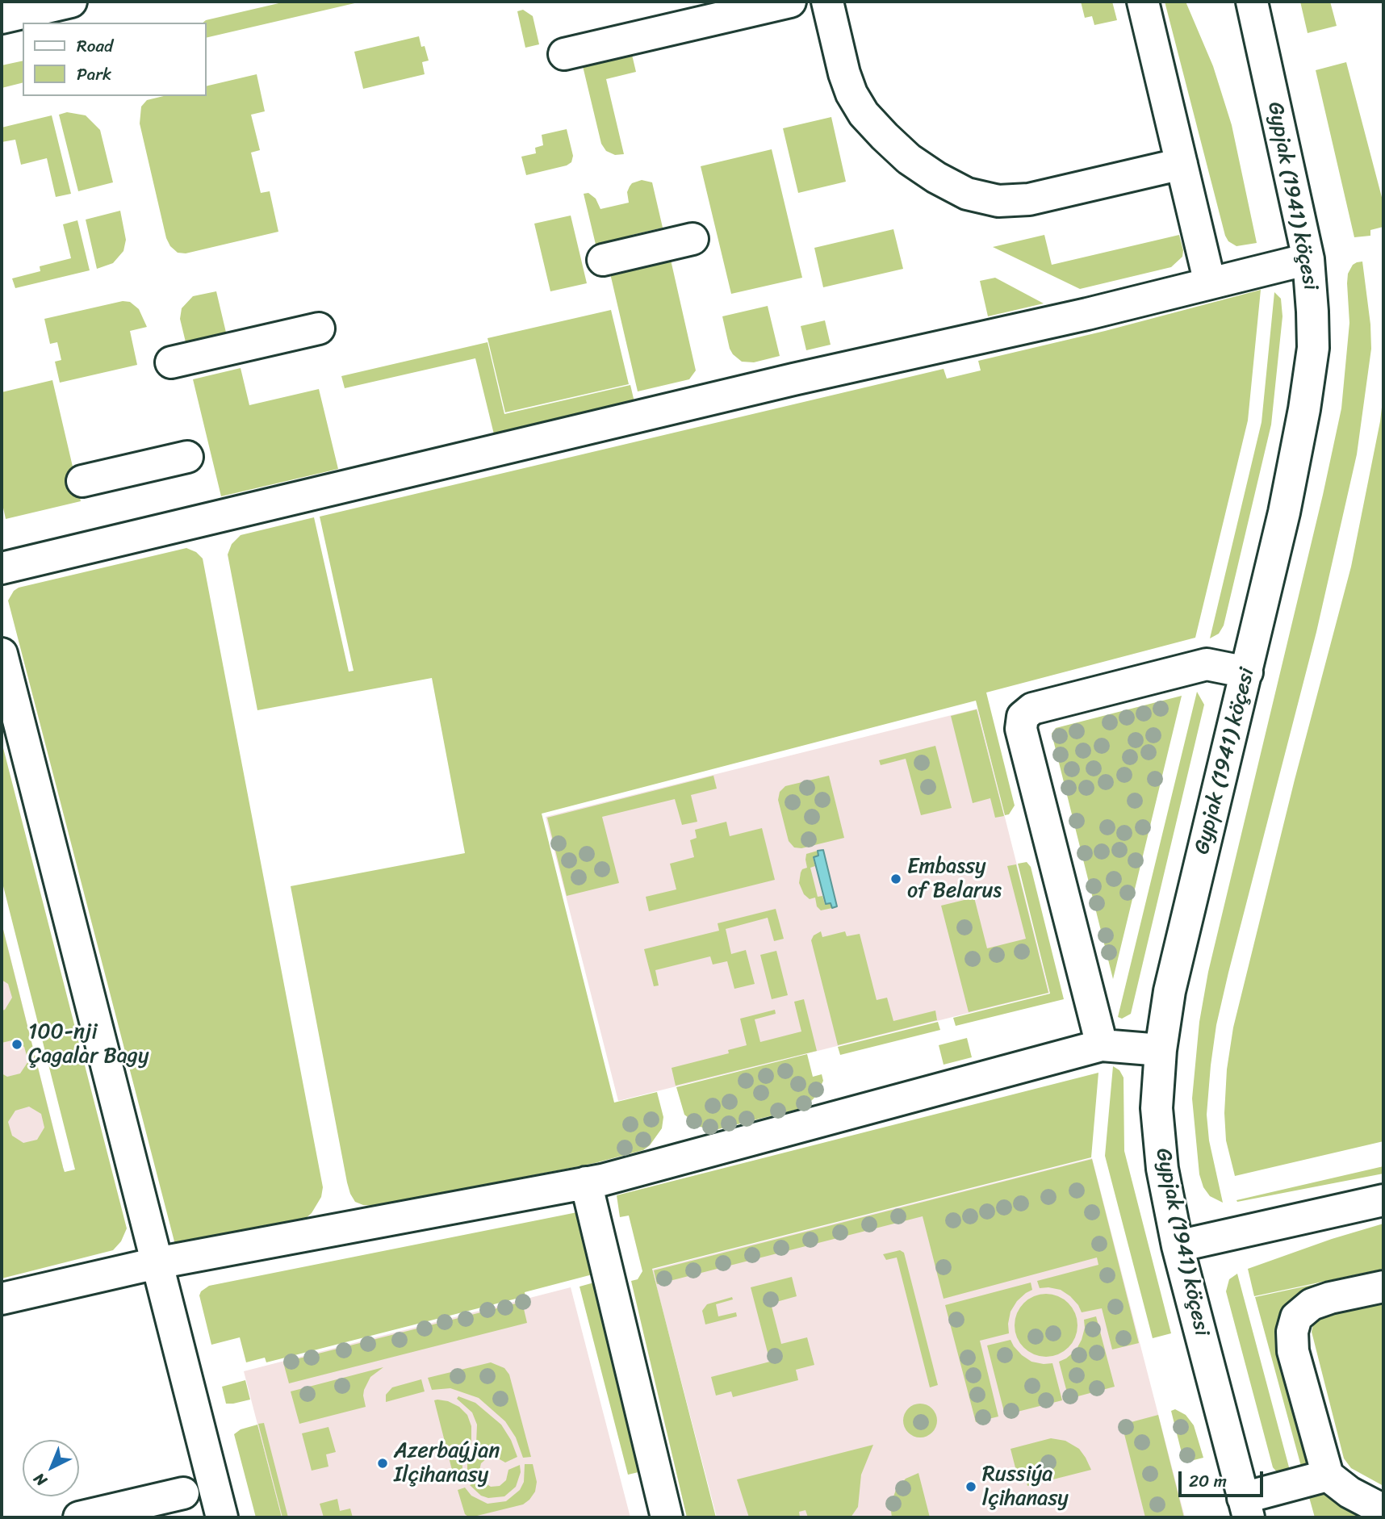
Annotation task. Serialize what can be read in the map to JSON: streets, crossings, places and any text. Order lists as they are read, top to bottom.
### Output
{
  "streets": {
    "street": ["Gypjak (1941) köçesi"]
  },
  "places": [
    "Embassy of Belarus",
    "100-nji Çagalar Bagy",
    "Azerbaýjan Ilçihanasy",
    "Russiýa lçihanasy"
  ],
  "legend": ["Road", "Park"],
  "scale_bar": "20 m",
  "north": "bottom left"
}
